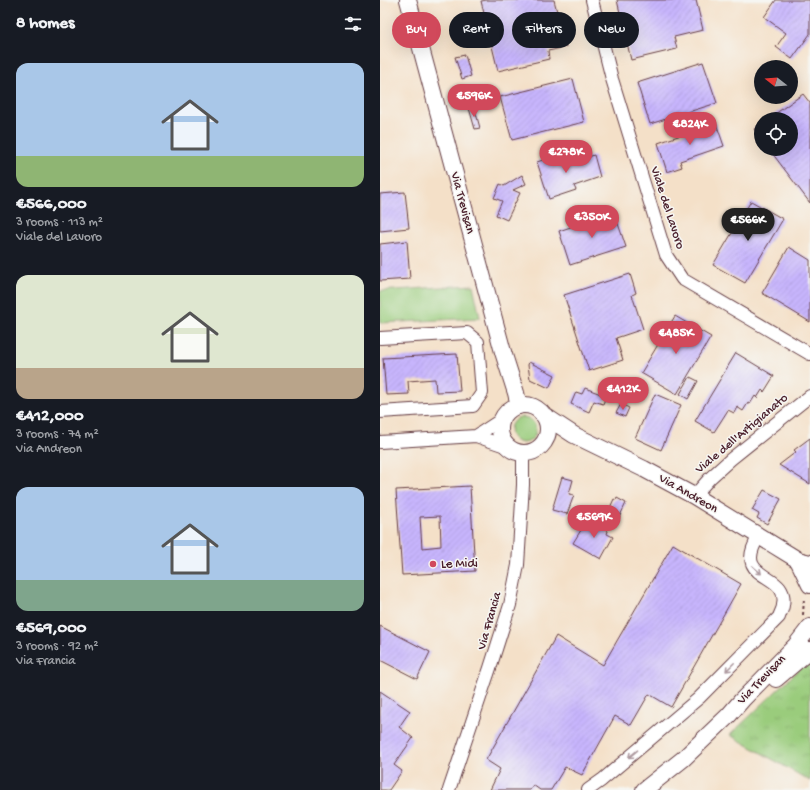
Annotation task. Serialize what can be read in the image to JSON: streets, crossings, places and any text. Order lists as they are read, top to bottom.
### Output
{
  "streets": {
    "main road": ["Via Trevisan", "Via Andreon"],
    "street": ["Viale del Lavoro", "Viale dell'Artigianato", "Via Francia"]
  },
  "crossings": [
    ["Via Trevisan", "Via Andreon"],
    ["Via Trevisan", "Via Francia"],
    ["Viale dell'Artigianato", "Via Andreon"],
    ["Via Andreon", "Via Francia"]
  ],
  "places": ["Le Midi"],
  "north": "left",
  "page": {
    "heading": "8 homes",
    "chip": [
      "Buy",
      "Rent",
      "Filters",
      "New"
    ],
    "list": [
      {
        "name": "€566,000",
        "note": "3 rooms · 113 m² · Viale del Lavoro"
      },
      {
        "name": "€412,000",
        "note": "3 rooms · 74 m² · Via Andreon"
      },
      {
        "name": "€569,000",
        "note": "3 rooms · 92 m² · Via Francia"
      }
    ],
    "price": [
      "€596K",
      "€824K",
      "€278K",
      "€350K",
      "€566K",
      "€485K",
      "€412K",
      "€569K"
    ]
  }
}
